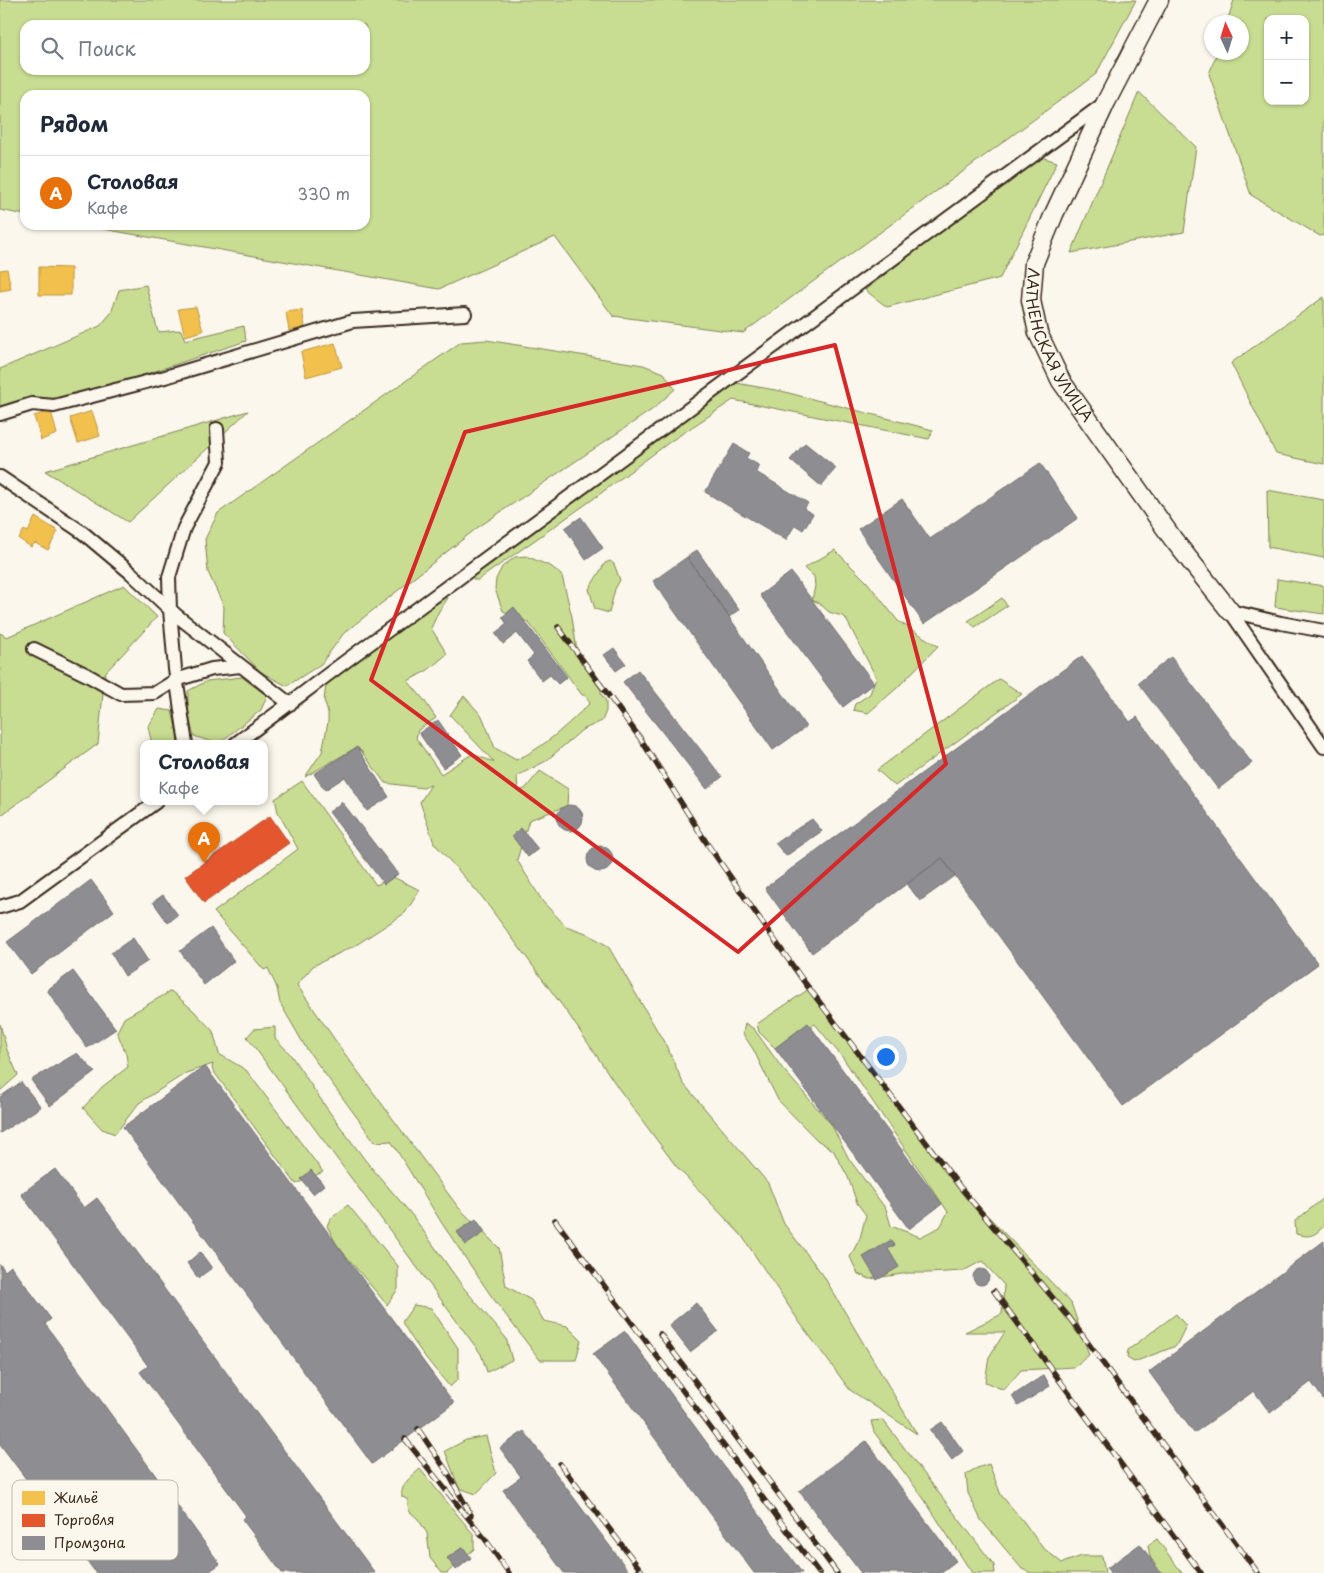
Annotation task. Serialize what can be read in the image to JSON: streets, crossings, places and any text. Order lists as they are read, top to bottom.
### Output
{
  "streets": {
    "street": ["ЛАТНЕНСКАЯ УЛИЦА"]
  },
  "legend": ["Жильё", "Торговля", "Промзона"],
  "north": "top",
  "page": {
    "map_buttons": ["+", "−"],
    "search": "Поиск",
    "heading": "Рядом",
    "list": [
      {
        "mark": "A",
        "name": "Столовая",
        "note": "Кафе",
        "value": "330 m"
      }
    ],
    "popup": ["Столовая", "Кафе"],
    "pins": "A"
  }
}
